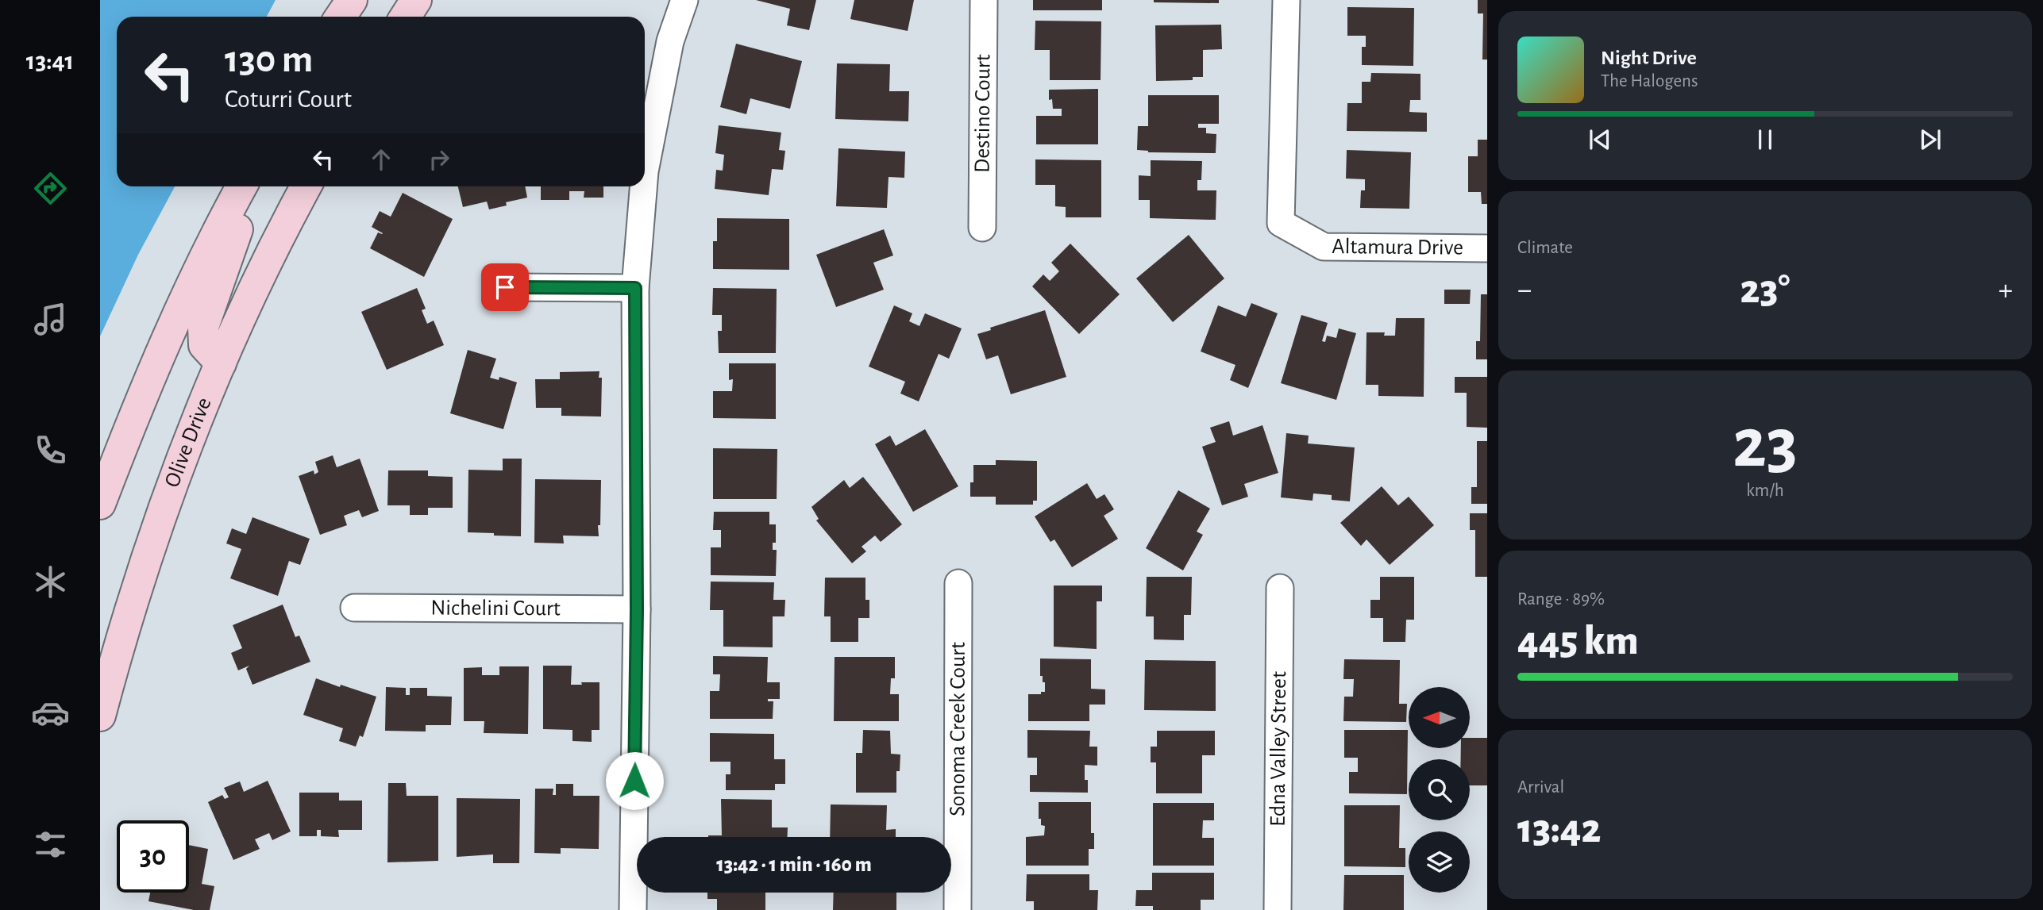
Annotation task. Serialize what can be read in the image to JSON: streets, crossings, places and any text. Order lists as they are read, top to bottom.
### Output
{
  "streets": {
    "main road": ["Olive Drive"],
    "street": [
      "Destino Court",
      "Altamura Drive",
      "Nichelini Court",
      "Sonoma Creek Court",
      "Edna Valley Street"
    ]
  },
  "north": "left",
  "page": {
    "tabs": "13:41",
    "turn": ["130 m", "Coturri Court"],
    "song": ["Night Drive", "The Halogens"],
    "tile": [
      "Climate",
      ["23", "km/h"],
      ["Range · 89%", "445 km"],
      ["Arrival", "13:42"]
    ],
    "heat": ["−", "23°", "+"],
    "limit": "30",
    "trip": "13:42 · 1 min · 160 m"
  }
}
